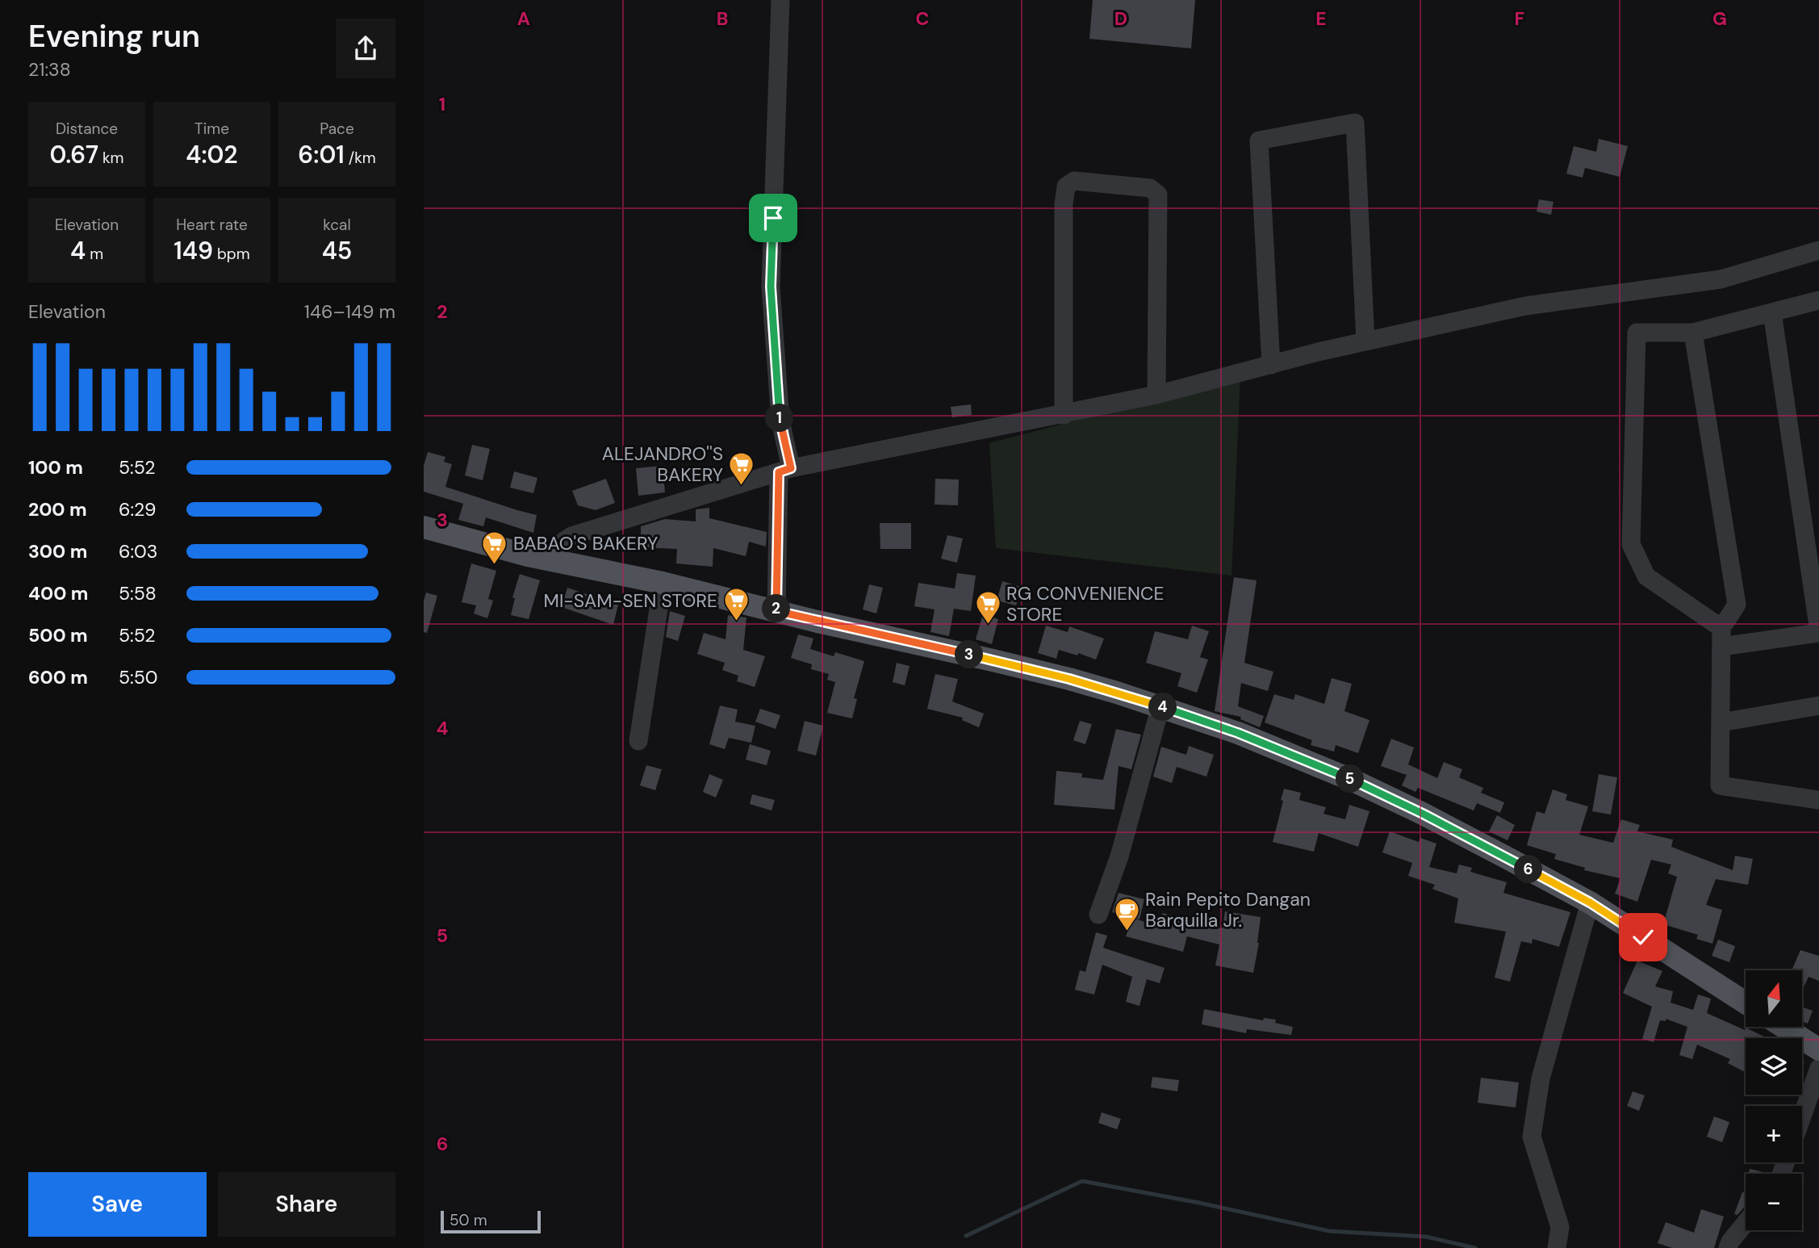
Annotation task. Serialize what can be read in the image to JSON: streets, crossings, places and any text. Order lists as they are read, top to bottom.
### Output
{
  "places": {
    "supermarket": [
      "ALEJANDRO''S BAKERY",
      "BABAO'S BAKERY",
      "MI-SAM-SEN STORE",
      "RG CONVENIENCE STORE"
    ],
    "cafe": ["Rain Pepito Dangan Barquilla Jr."]
  },
  "scale_bar": "50 m",
  "north": "top",
  "page": {
    "heading": ["Evening run", "21:38"],
    "stats": [
      ["Distance", "0.67 km"],
      ["Time", "4:02"],
      ["Pace", "6:01 /km"],
      ["Elevation", "4 m"],
      ["Heart rate", "149 bpm"],
      ["kcal", "45"]
    ],
    "chart": ["Elevation", "146–149 m"],
    "pins": [
      "1",
      "2",
      "3",
      "4",
      "5",
      "6"
    ],
    "list": [
      {
        "name": "100 m",
        "note": "5:52"
      },
      {
        "name": "200 m",
        "note": "6:29"
      },
      {
        "name": "300 m",
        "note": "6:03"
      },
      {
        "name": "400 m",
        "note": "5:58"
      },
      {
        "name": "500 m",
        "note": "5:52"
      },
      {
        "name": "600 m",
        "note": "5:50"
      }
    ],
    "map_buttons": ["+", "−"],
    "buttons": ["Save", "Share"],
    "scale": "50 m"
  },
  "grid": {
    "columns": [
      "A",
      "B",
      "C",
      "D",
      "E",
      "F",
      "G"
    ],
    "rows": [
      "1",
      "2",
      "3",
      "4",
      "5",
      "6"
    ]
  }
}
